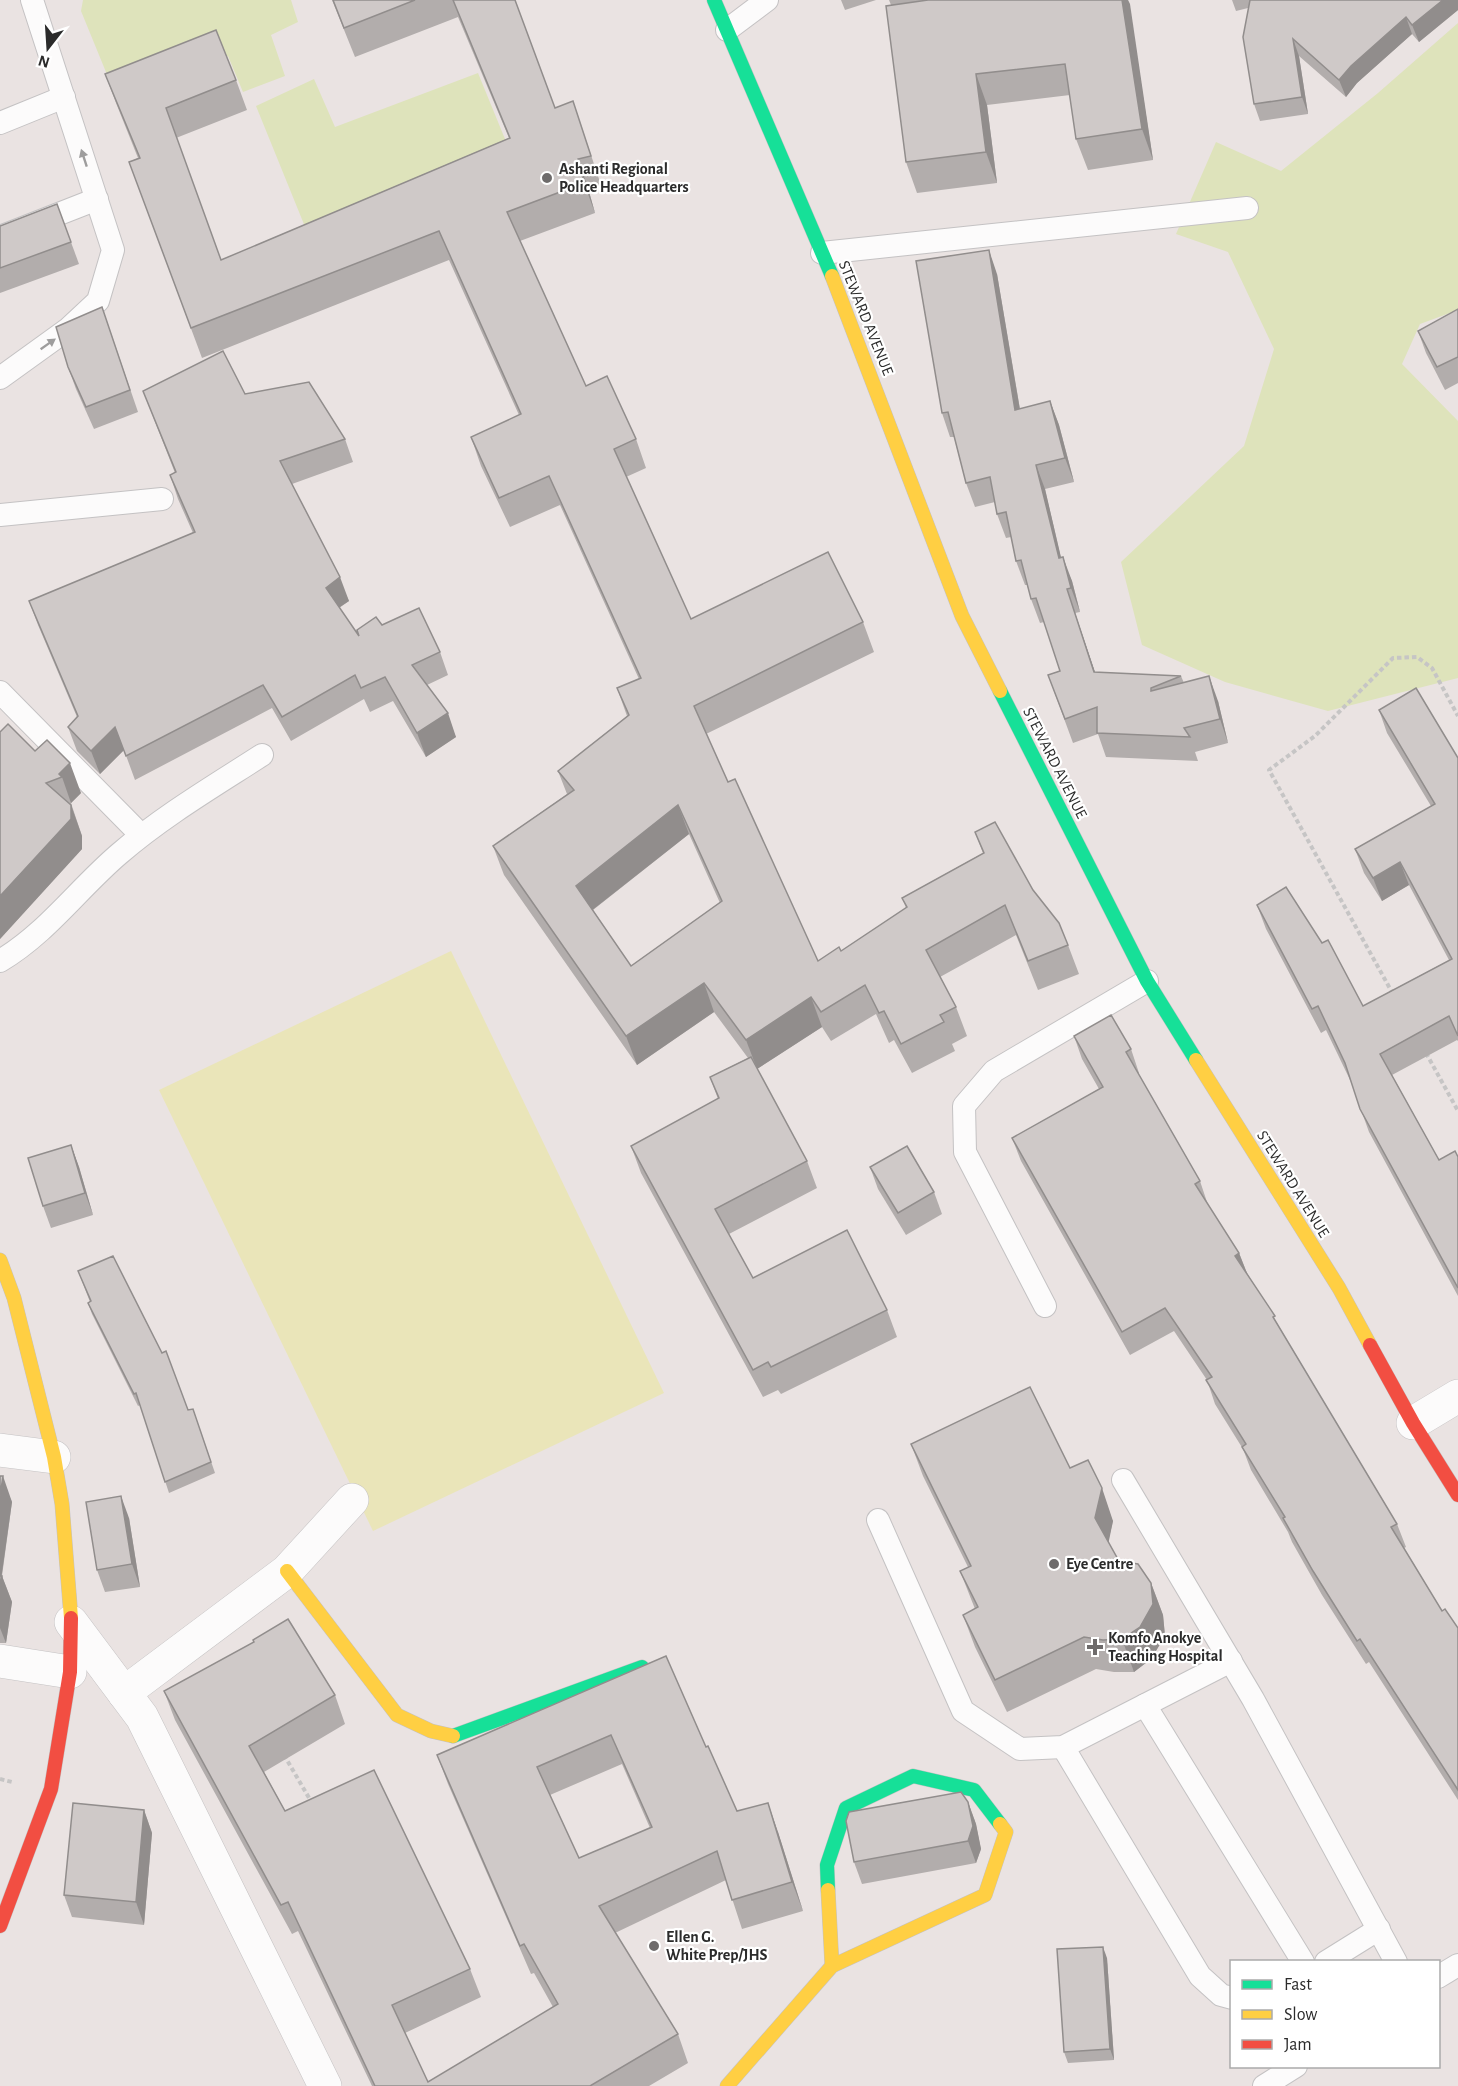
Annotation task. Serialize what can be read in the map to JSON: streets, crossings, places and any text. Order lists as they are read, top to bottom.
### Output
{
  "streets": {
    "street": ["STEWARD AVENUE"]
  },
  "places": {
    "other": ["Ashanti Regional Police Headquarters", "Eye Centre", "Ellen G. White Prep/JHS"],
    "health": ["Komfo Anokye Teaching Hospital"]
  },
  "legend": ["Fast", "Slow", "Jam"],
  "north": "bottom"
}
